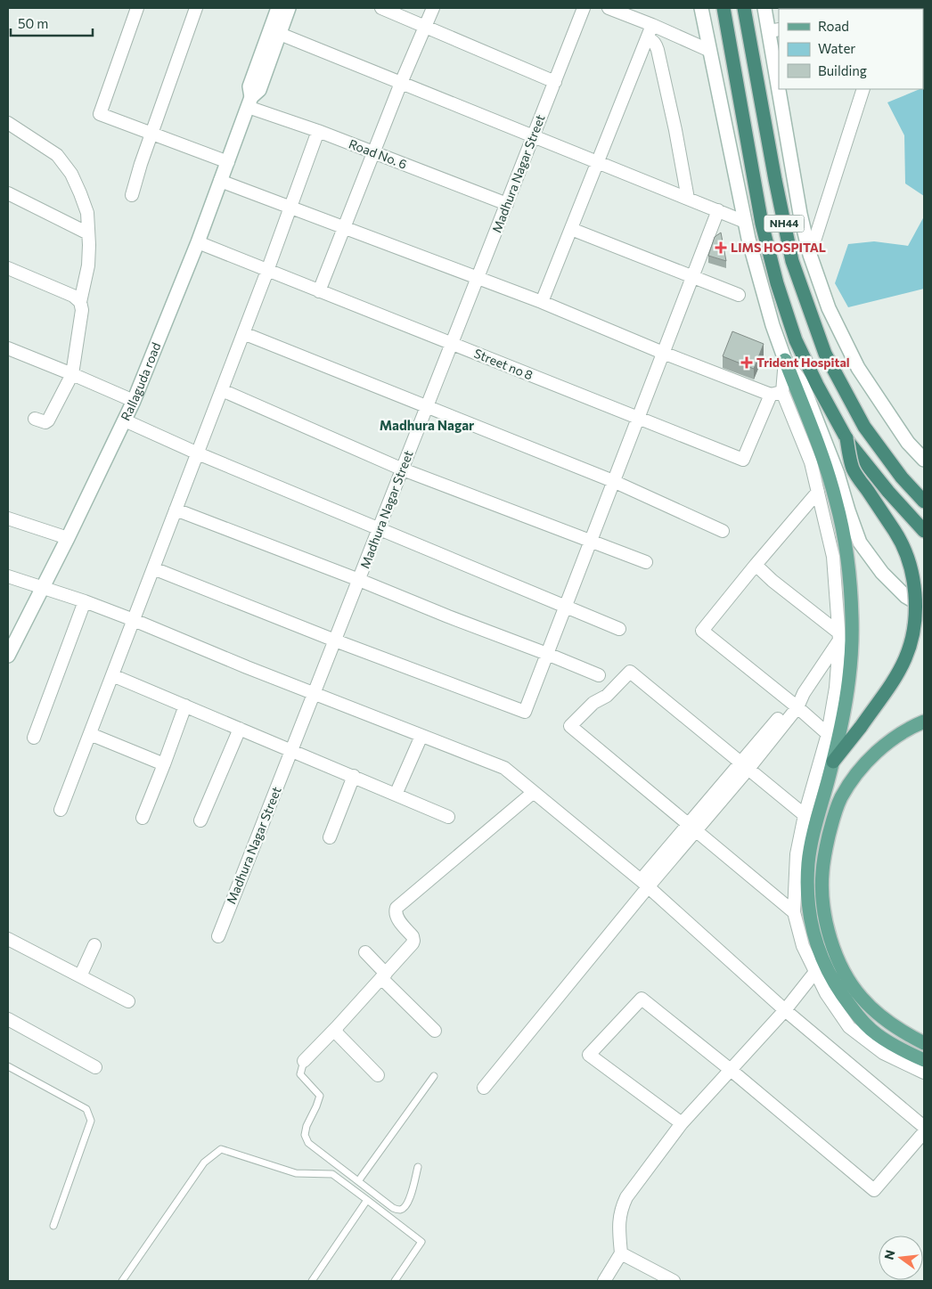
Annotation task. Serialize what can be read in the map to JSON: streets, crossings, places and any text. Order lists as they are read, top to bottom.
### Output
{
  "streets": {
    "highway": ["NH44"],
    "main road": ["Rallaguda road"],
    "street": ["Road No. 6", "Madhura Nagar Street", "Street no 8"]
  },
  "crossings": [
    ["Road No. 6", "Madhura Nagar Street"],
    ["Road No. 6", "Rallaguda road"],
    ["Madhura Nagar Street", "Street no 8"],
    ["Street no 8", "Rallaguda road"]
  ],
  "districts": ["Madhura Nagar"],
  "places": {
    "health": ["LIMS HOSPITAL", "Trident Hospital"]
  },
  "legend": ["Road", "Water", "Building"],
  "scale_bar": "50 m",
  "north": "left"
}
